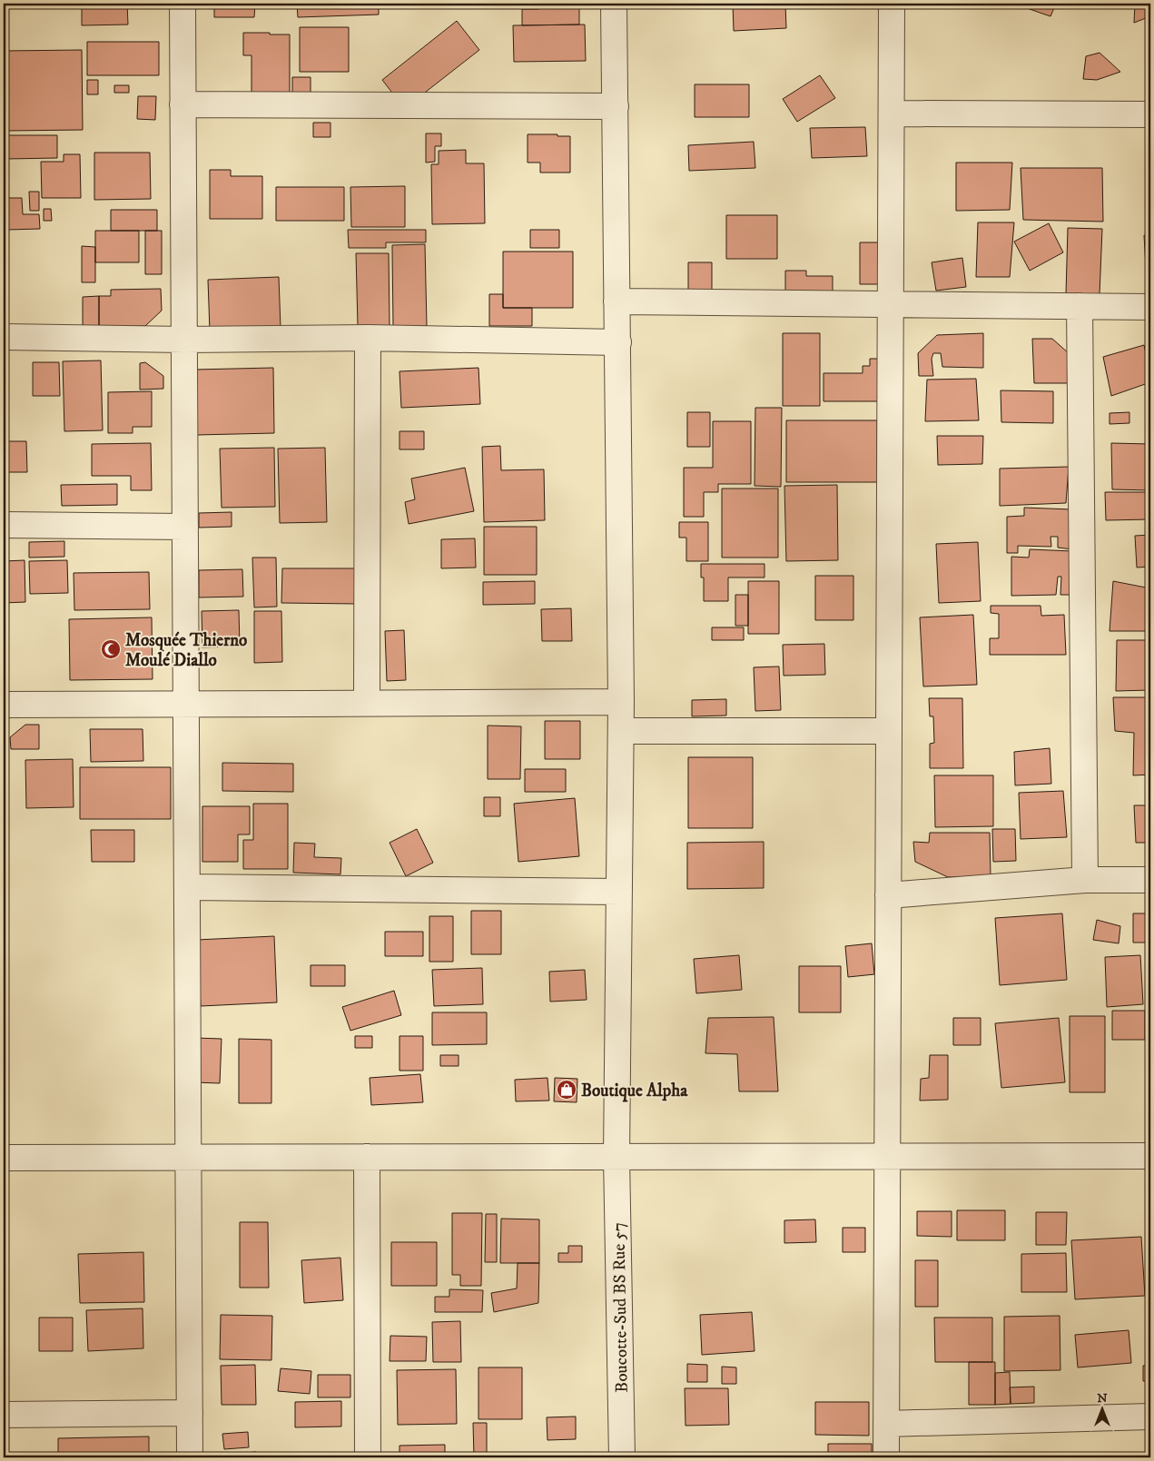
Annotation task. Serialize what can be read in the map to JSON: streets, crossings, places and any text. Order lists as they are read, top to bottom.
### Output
{
  "streets": {
    "street": ["Boucotte-Sud BS Rue 57"]
  },
  "places": {
    "mosque": ["Mosquée Thierno Moulé Diallo"],
    "shop": ["Boutique Alpha"]
  },
  "north": "top"
}
